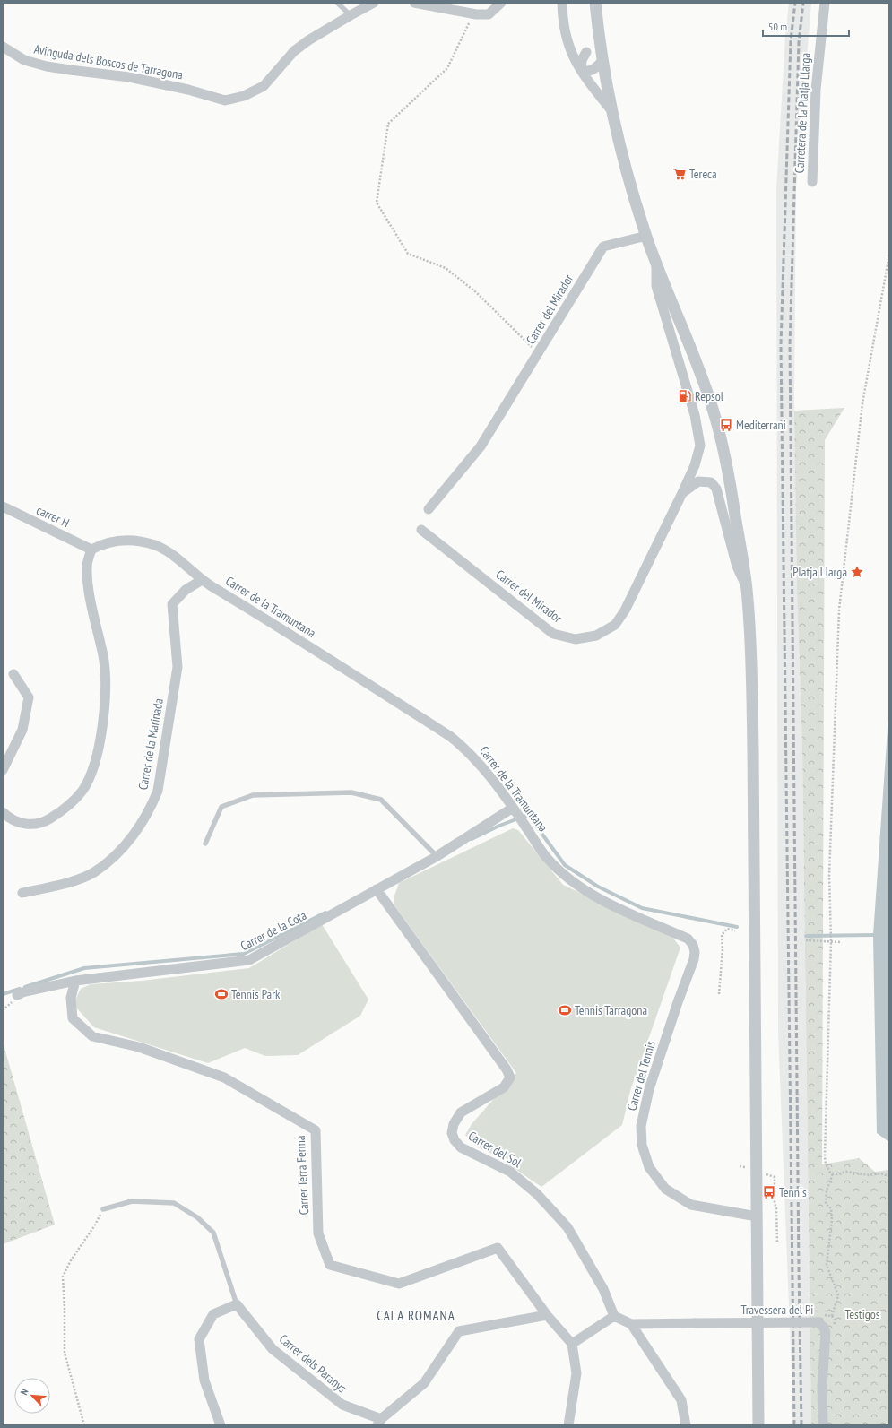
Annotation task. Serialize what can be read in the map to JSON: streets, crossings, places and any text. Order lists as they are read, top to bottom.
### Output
{
  "streets": {
    "street": [
      "Avinguda dels Boscos de Tarragona",
      "Carretera de la Platja Llarga",
      "Carrer del Mirador",
      "carrer H",
      "Carrer de la Tramuntana",
      "Carrer de la Marinada",
      "Carrer de la Cota",
      "Carrer del Tennis",
      "Carrer del Sol",
      "Carrer Terra Ferma",
      "Travessera del Pi",
      "Carrer dels Paranys"
    ]
  },
  "crossings": [
    ["carrer H", "Carrer de la Tramuntana"],
    ["Carrer de la Tramuntana", "Carrer de la Marinada"],
    ["Carrer de la Tramuntana", "Carrer de la Cota"],
    ["Carrer de la Tramuntana", "Carrer del Tennis"],
    ["Carrer de la Cota", "Carrer del Sol"],
    ["Carrer de la Cota", "Carrer Terra Ferma"]
  ],
  "districts": ["CALA ROMANA"],
  "parks": ["Testigos"],
  "places": {
    "supermarket": ["Tereca"],
    "fuel station": ["Repsol"],
    "bus stop": ["Mediterrani", "Tennis"],
    "place": ["Platja Llarga"],
    "sports": ["Tennis Park", "Tennis Tarragona"]
  },
  "scale_bar": "50 m",
  "north": "top left"
}
